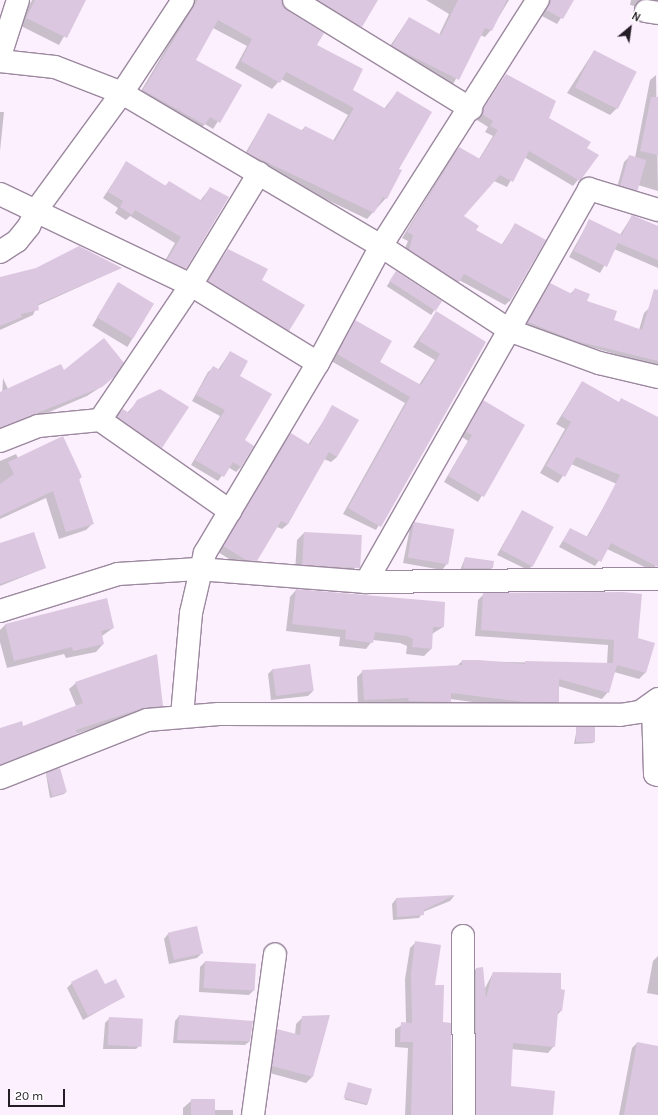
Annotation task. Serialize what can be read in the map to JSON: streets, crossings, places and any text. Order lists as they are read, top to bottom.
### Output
{
  "scale_bar": "20 m",
  "north": "top right"
}
